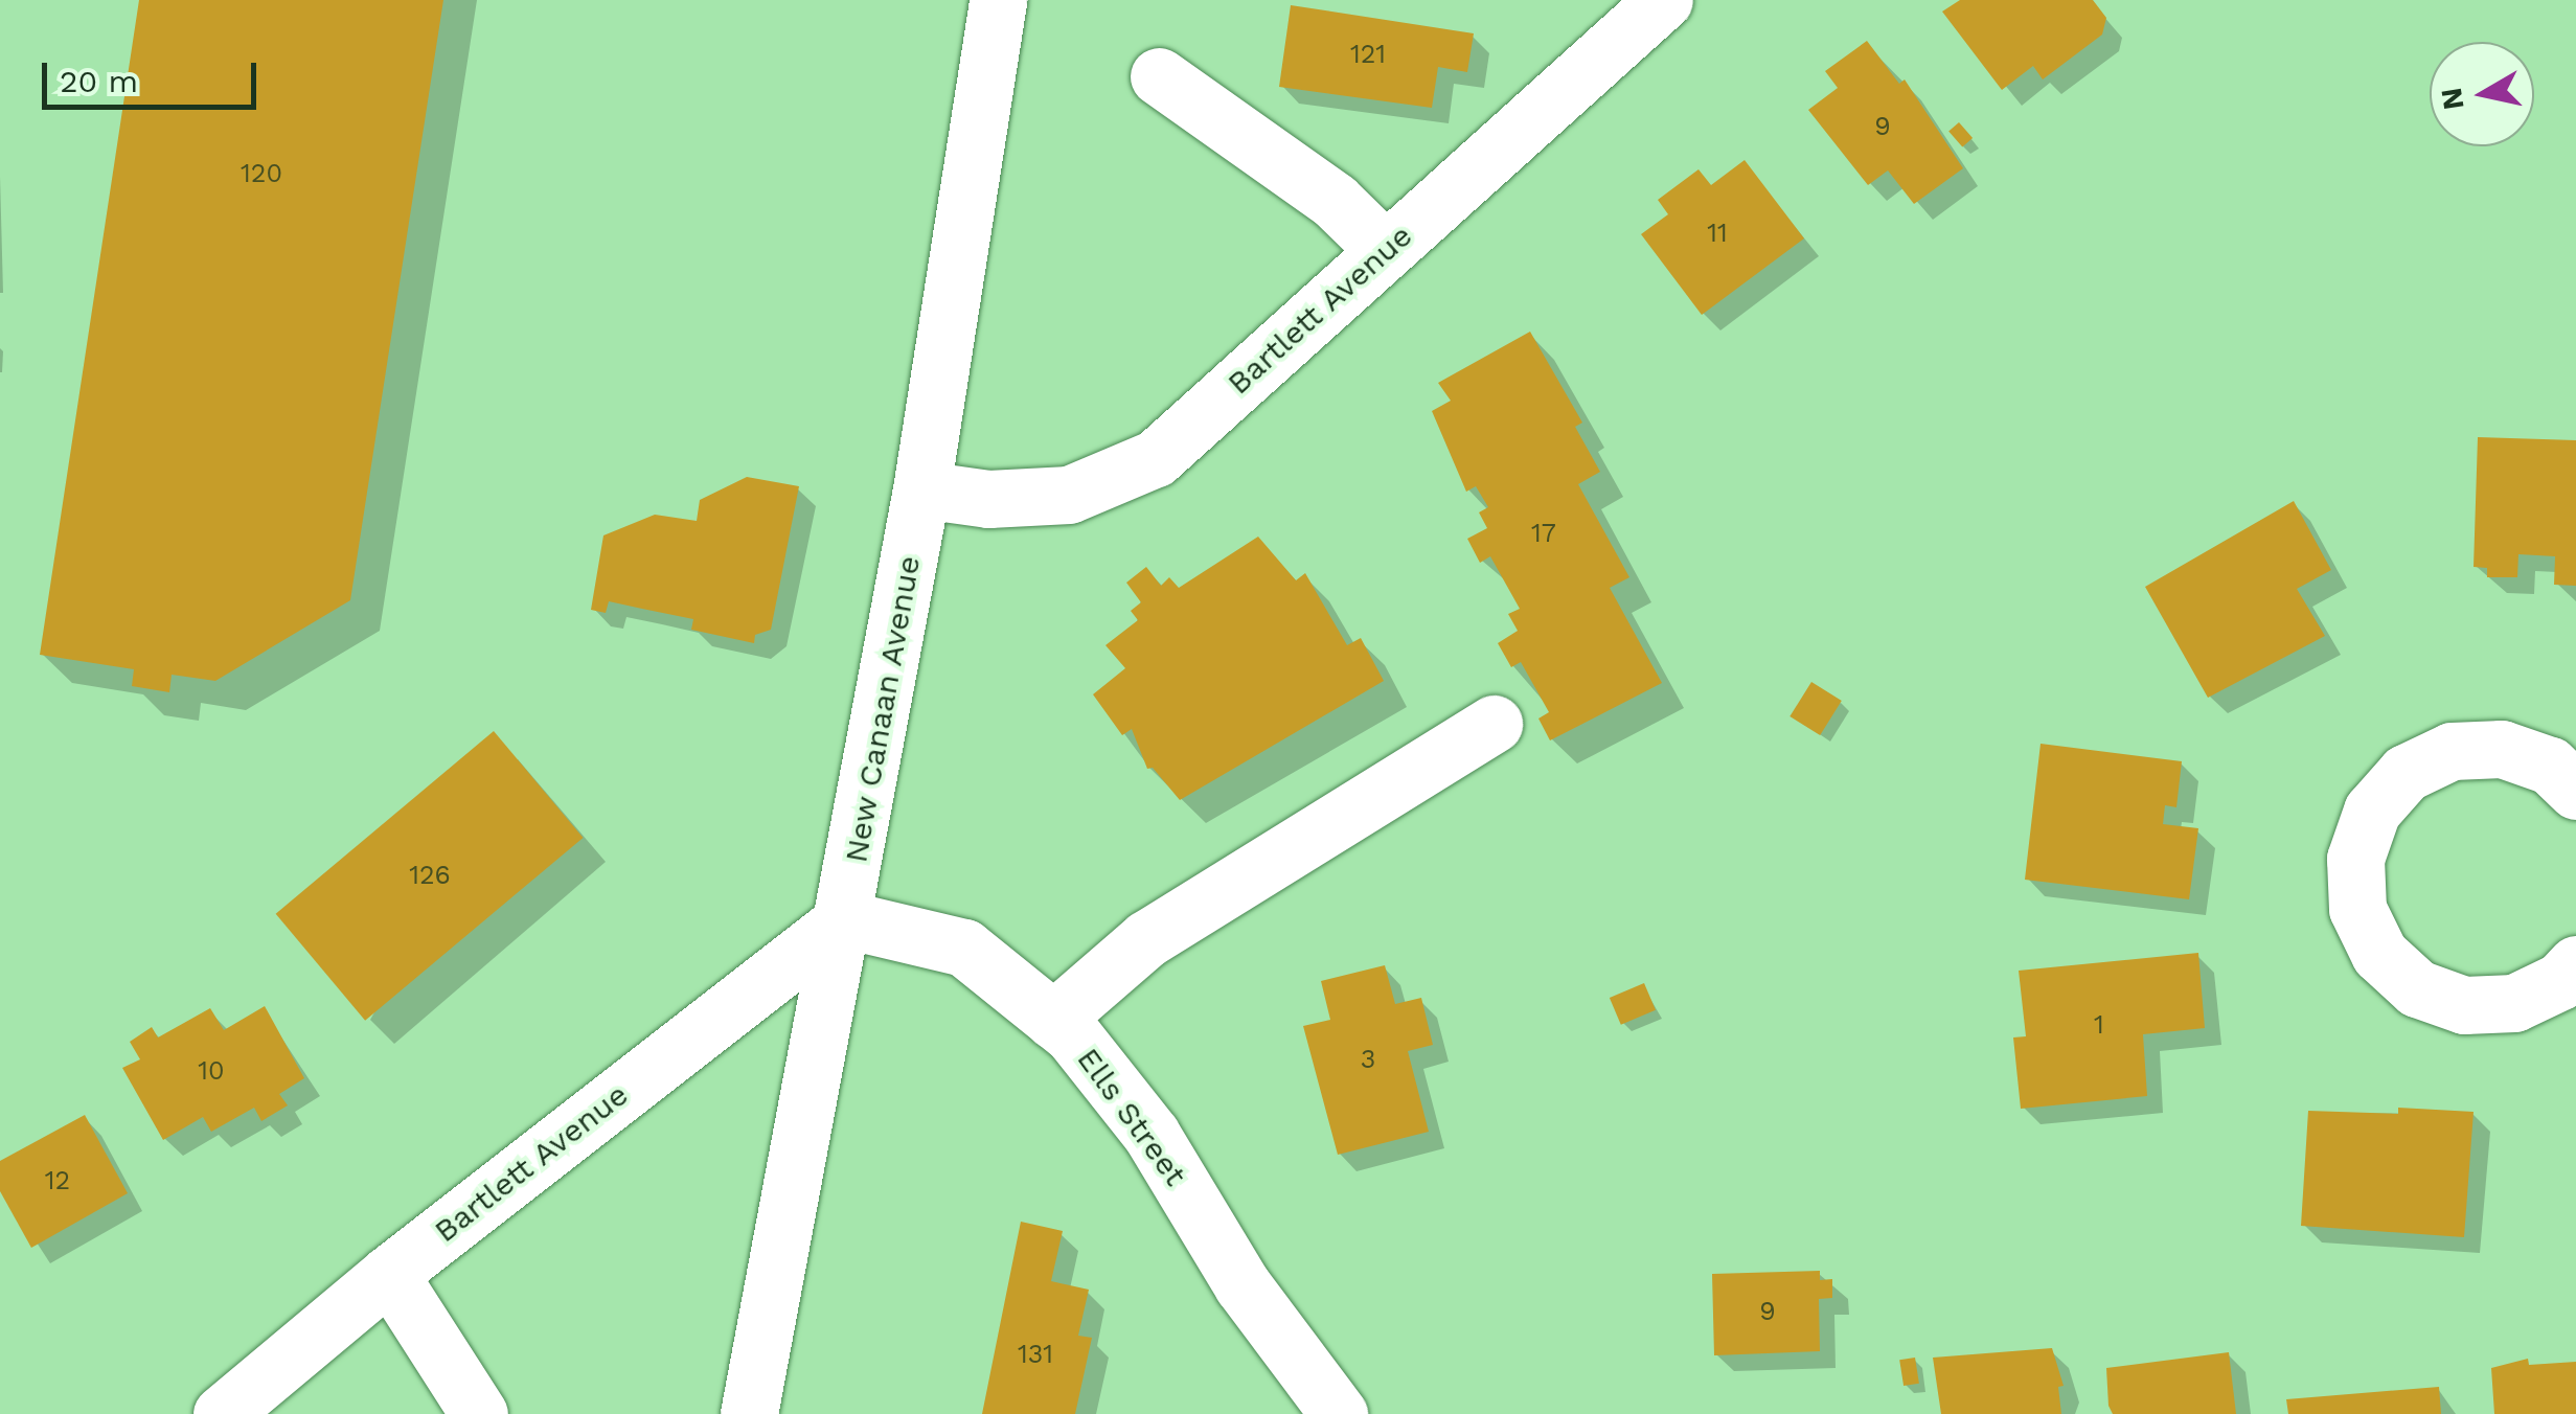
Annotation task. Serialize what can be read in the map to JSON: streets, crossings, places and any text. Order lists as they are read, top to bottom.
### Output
{
  "streets": {
    "street": ["Bartlett Avenue", "New Canaan Avenue", "Ells Street"]
  },
  "crossings": [
    ["Bartlett Avenue", "New Canaan Avenue"],
    ["Bartlett Avenue", "Ells Street"],
    ["New Canaan Avenue", "Ells Street"]
  ],
  "house_numbers": [
    "121",
    "9",
    "120",
    "11",
    "17",
    "126",
    "1",
    "3",
    "10",
    "12",
    "9",
    "131"
  ],
  "scale_bar": "20 m",
  "north": "left"
}
